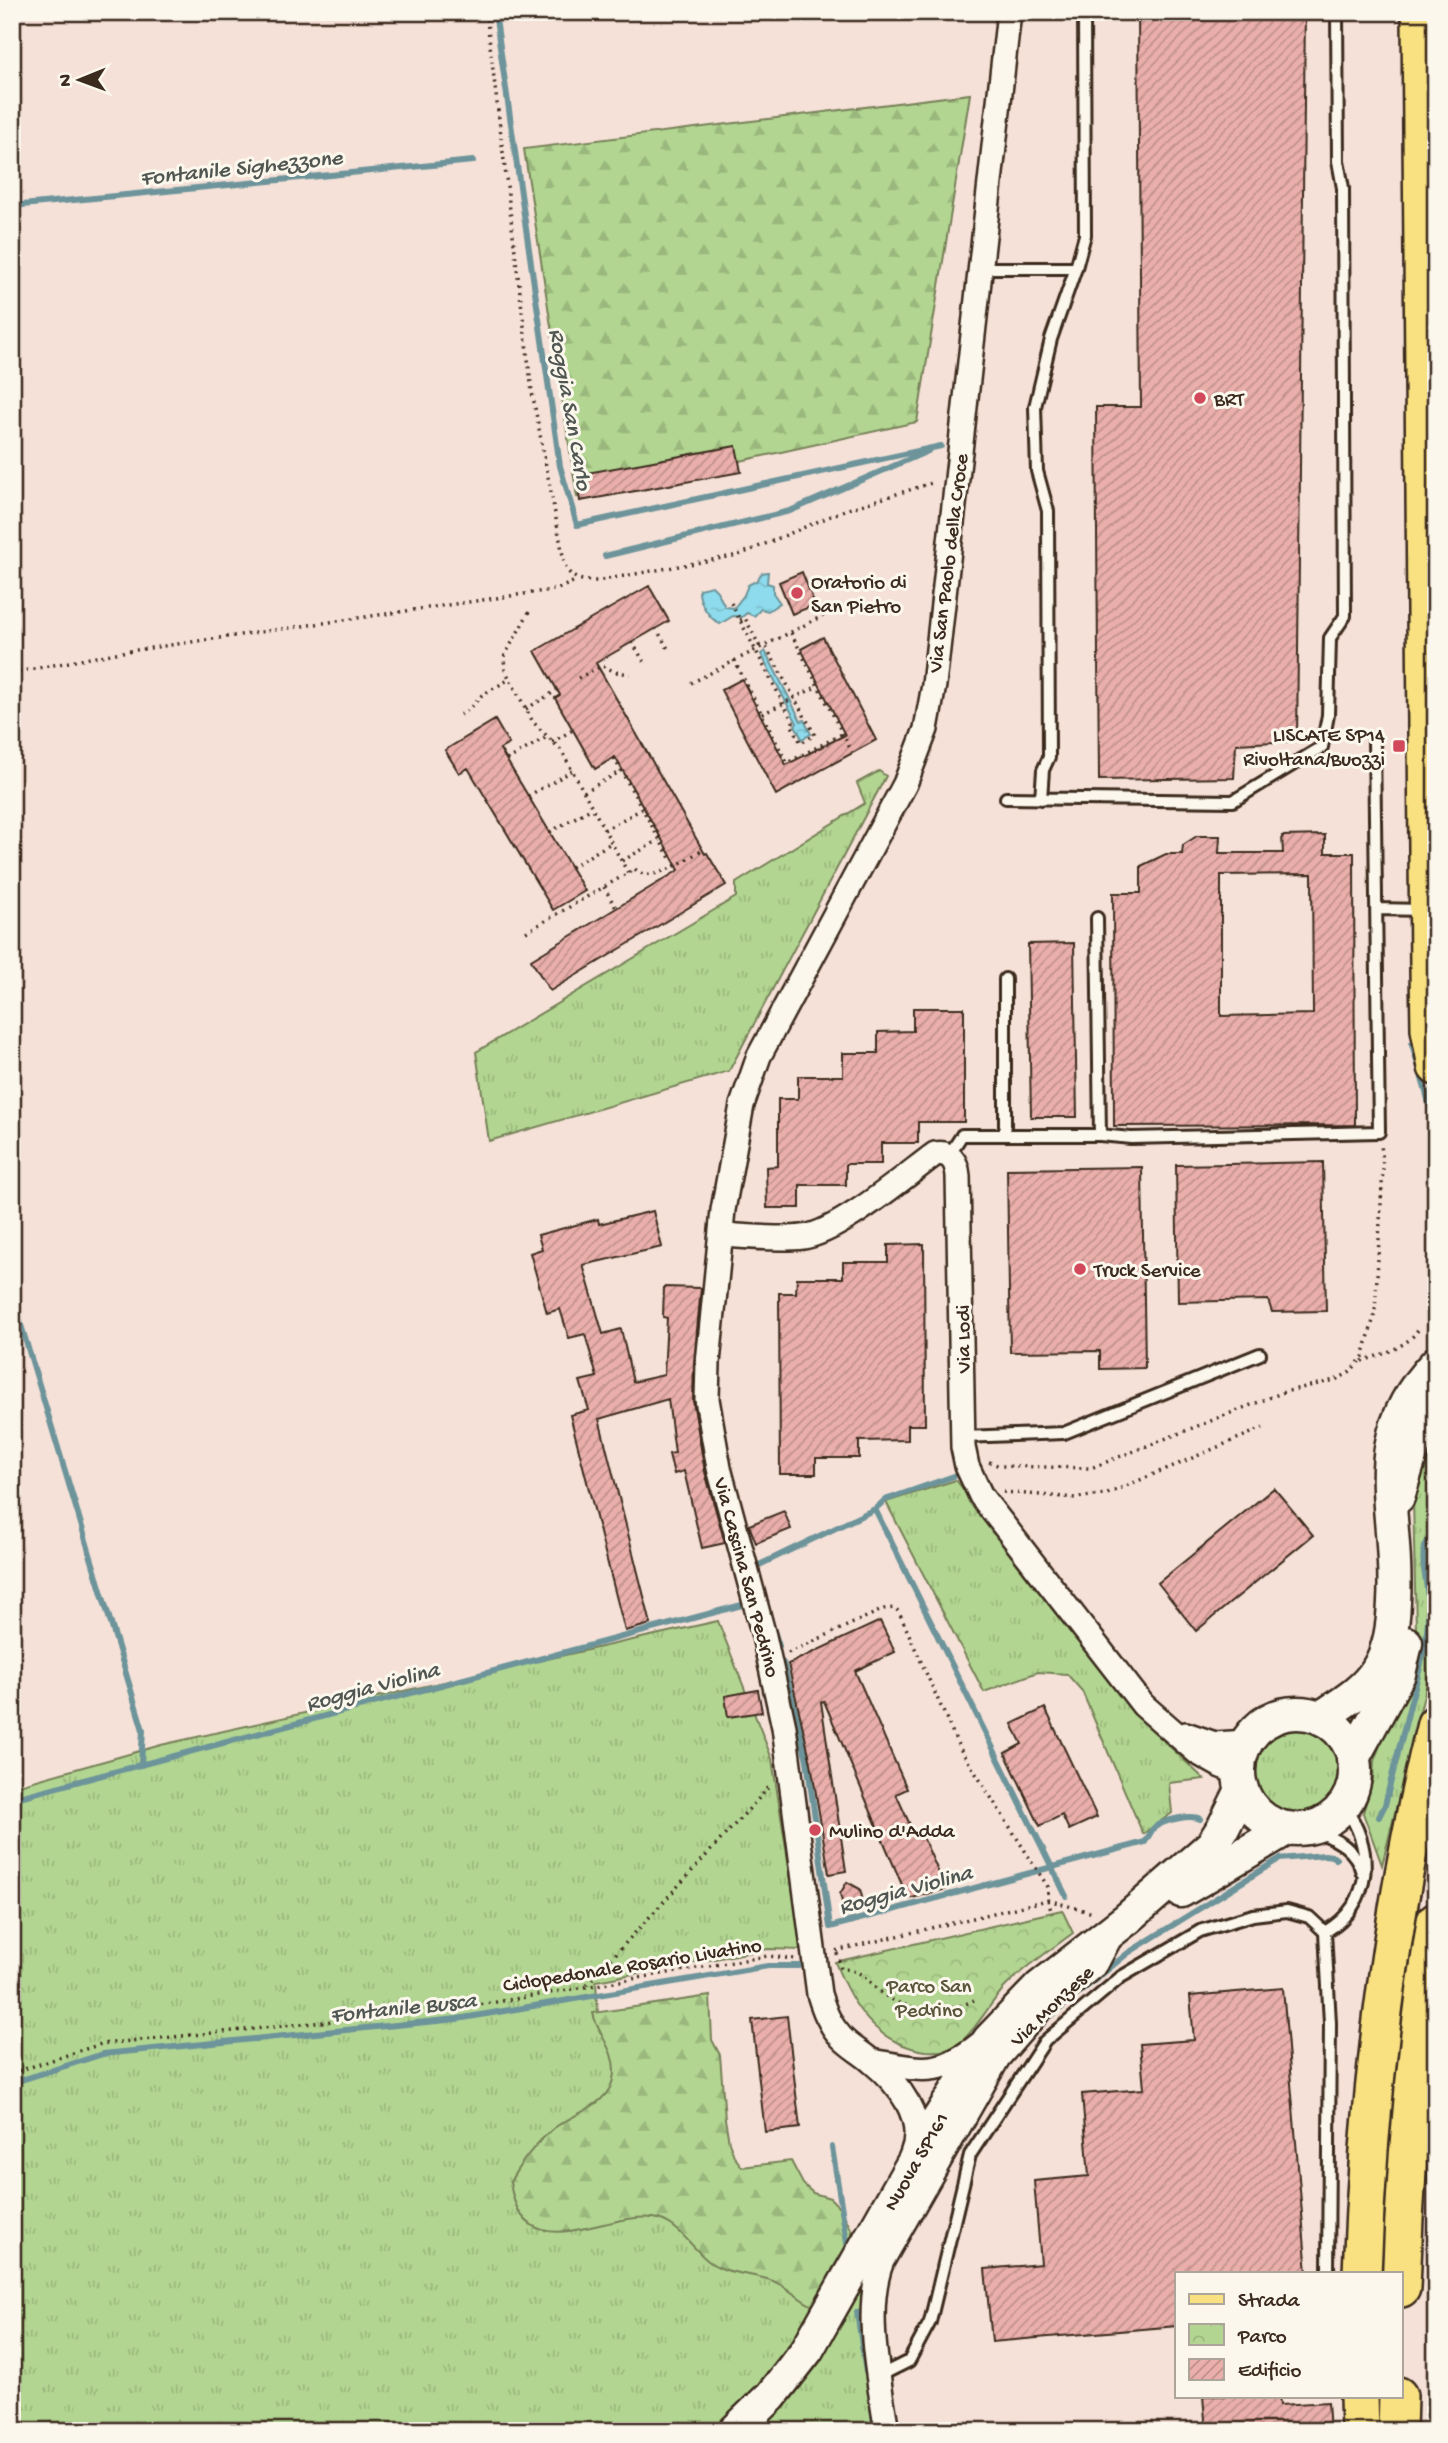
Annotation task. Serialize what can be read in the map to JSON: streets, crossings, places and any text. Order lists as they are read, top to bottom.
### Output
{
  "streets": {
    "main road": ["Nuova SP161"],
    "street": [
      "Via San Paolo della Croce",
      "Via Lodi",
      "Via Cascina San Pedrino",
      "Via Monzese"
    ],
    "path": ["Ciclopedonale Rosario Livatino"]
  },
  "crossings": [
    ["Via San Paolo della Croce", "Via Cascina San Pedrino"],
    ["Via Lodi", "Nuova SP161"],
    ["Via Cascina San Pedrino", "Ciclopedonale Rosario Livatino"],
    ["Via Cascina San Pedrino", "Nuova SP161"],
    ["Via Monzese", "Nuova SP161"]
  ],
  "water": [
    "Fontanile Sighezzone",
    "Roggia San Carlo",
    "Roggia Violina",
    "Fontanile Busca"
  ],
  "parks": ["Parco San Pedrino"],
  "places": {
    "other": [
      "BRT",
      "Oratorio di San Pietro",
      "Truck Service",
      "Mulino d'Adda"
    ],
    "transit": ["LISCATE SP14 Rivoltana/Buozzi"]
  },
  "legend": ["Strada", "Parco", "Edificio"],
  "north": "left"
}
